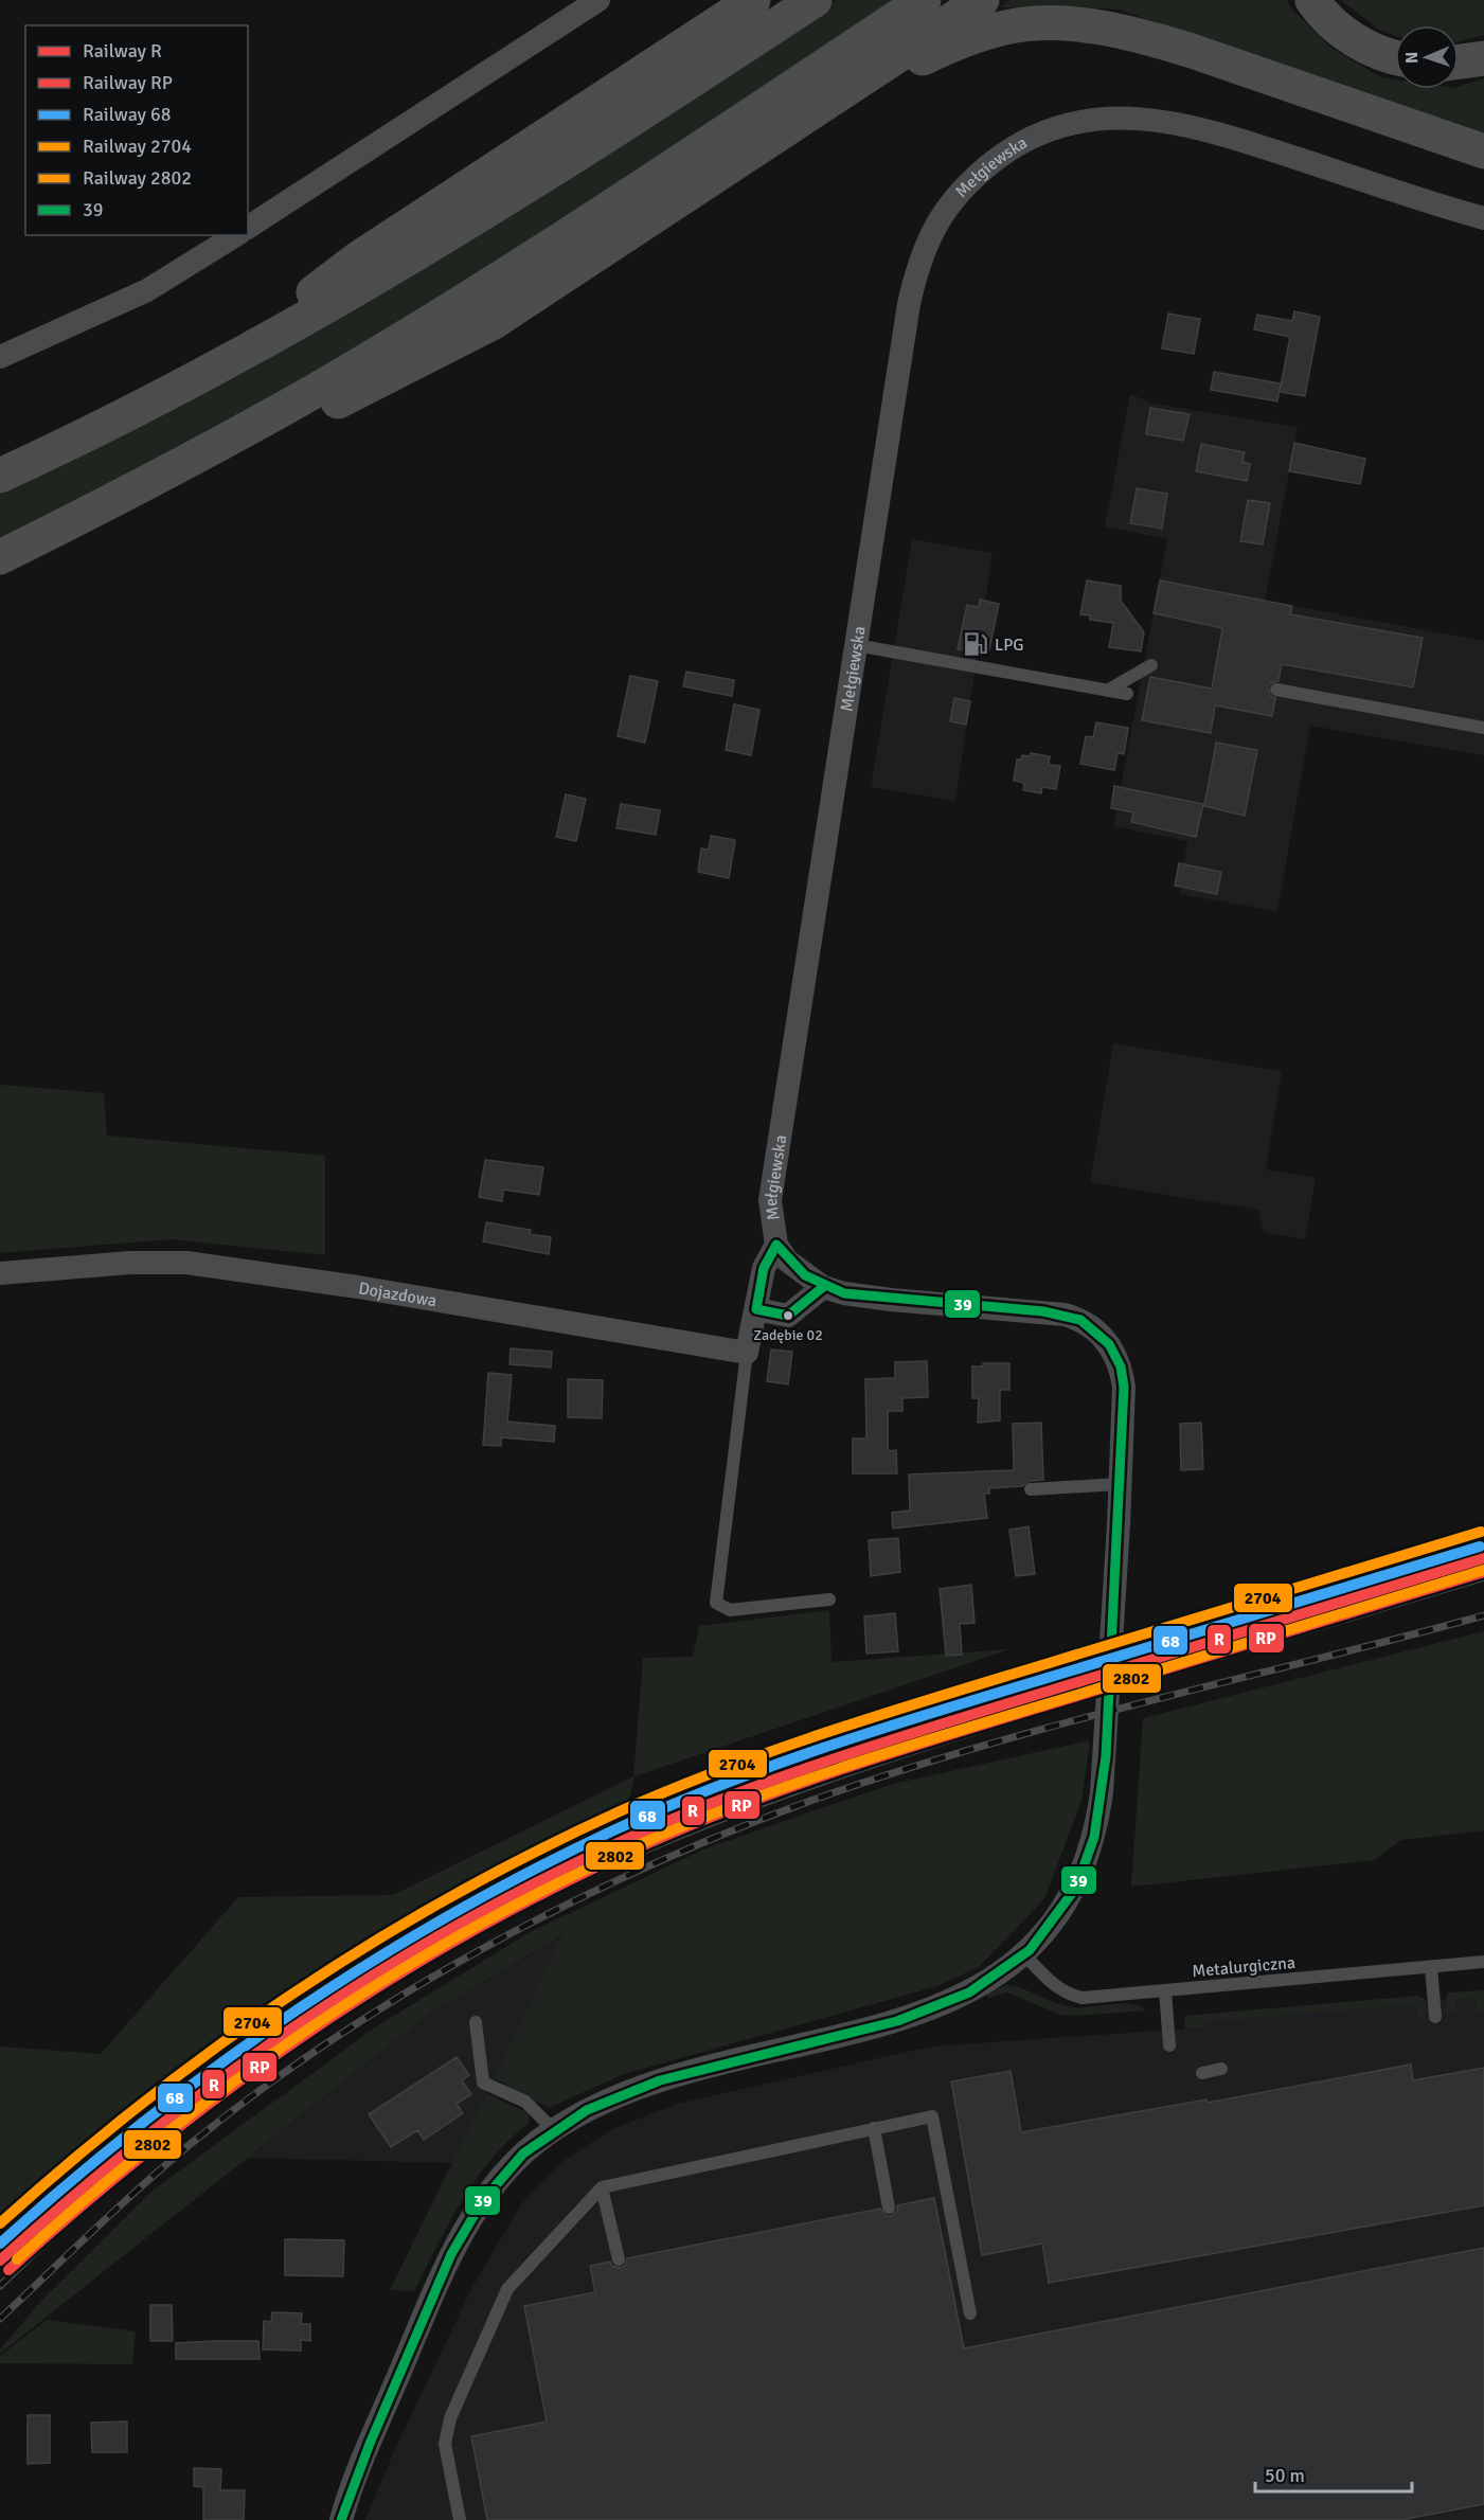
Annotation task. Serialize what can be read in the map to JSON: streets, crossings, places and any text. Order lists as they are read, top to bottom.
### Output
{
  "streets": {
    "street": ["Mełgiewska", "Dojazdowa"],
    "lane": ["Metalurgiczna"]
  },
  "crossings": [
    ["Mełgiewska", "Metalurgiczna"]
  ],
  "places": {
    "fuel station": ["LPG"],
    "other": ["Zadębie 02"]
  },
  "lines": [
    "transit line 39",
    "rail line 2704",
    "rail line 68",
    "rail line R",
    "rail line 2802",
    "rail line RP"
  ],
  "legend": [
    "Railway R",
    "Railway RP",
    "Railway 68",
    "Railway 2704",
    "Railway 2802",
    "39"
  ],
  "scale_bar": "50 m",
  "north": "left"
}
